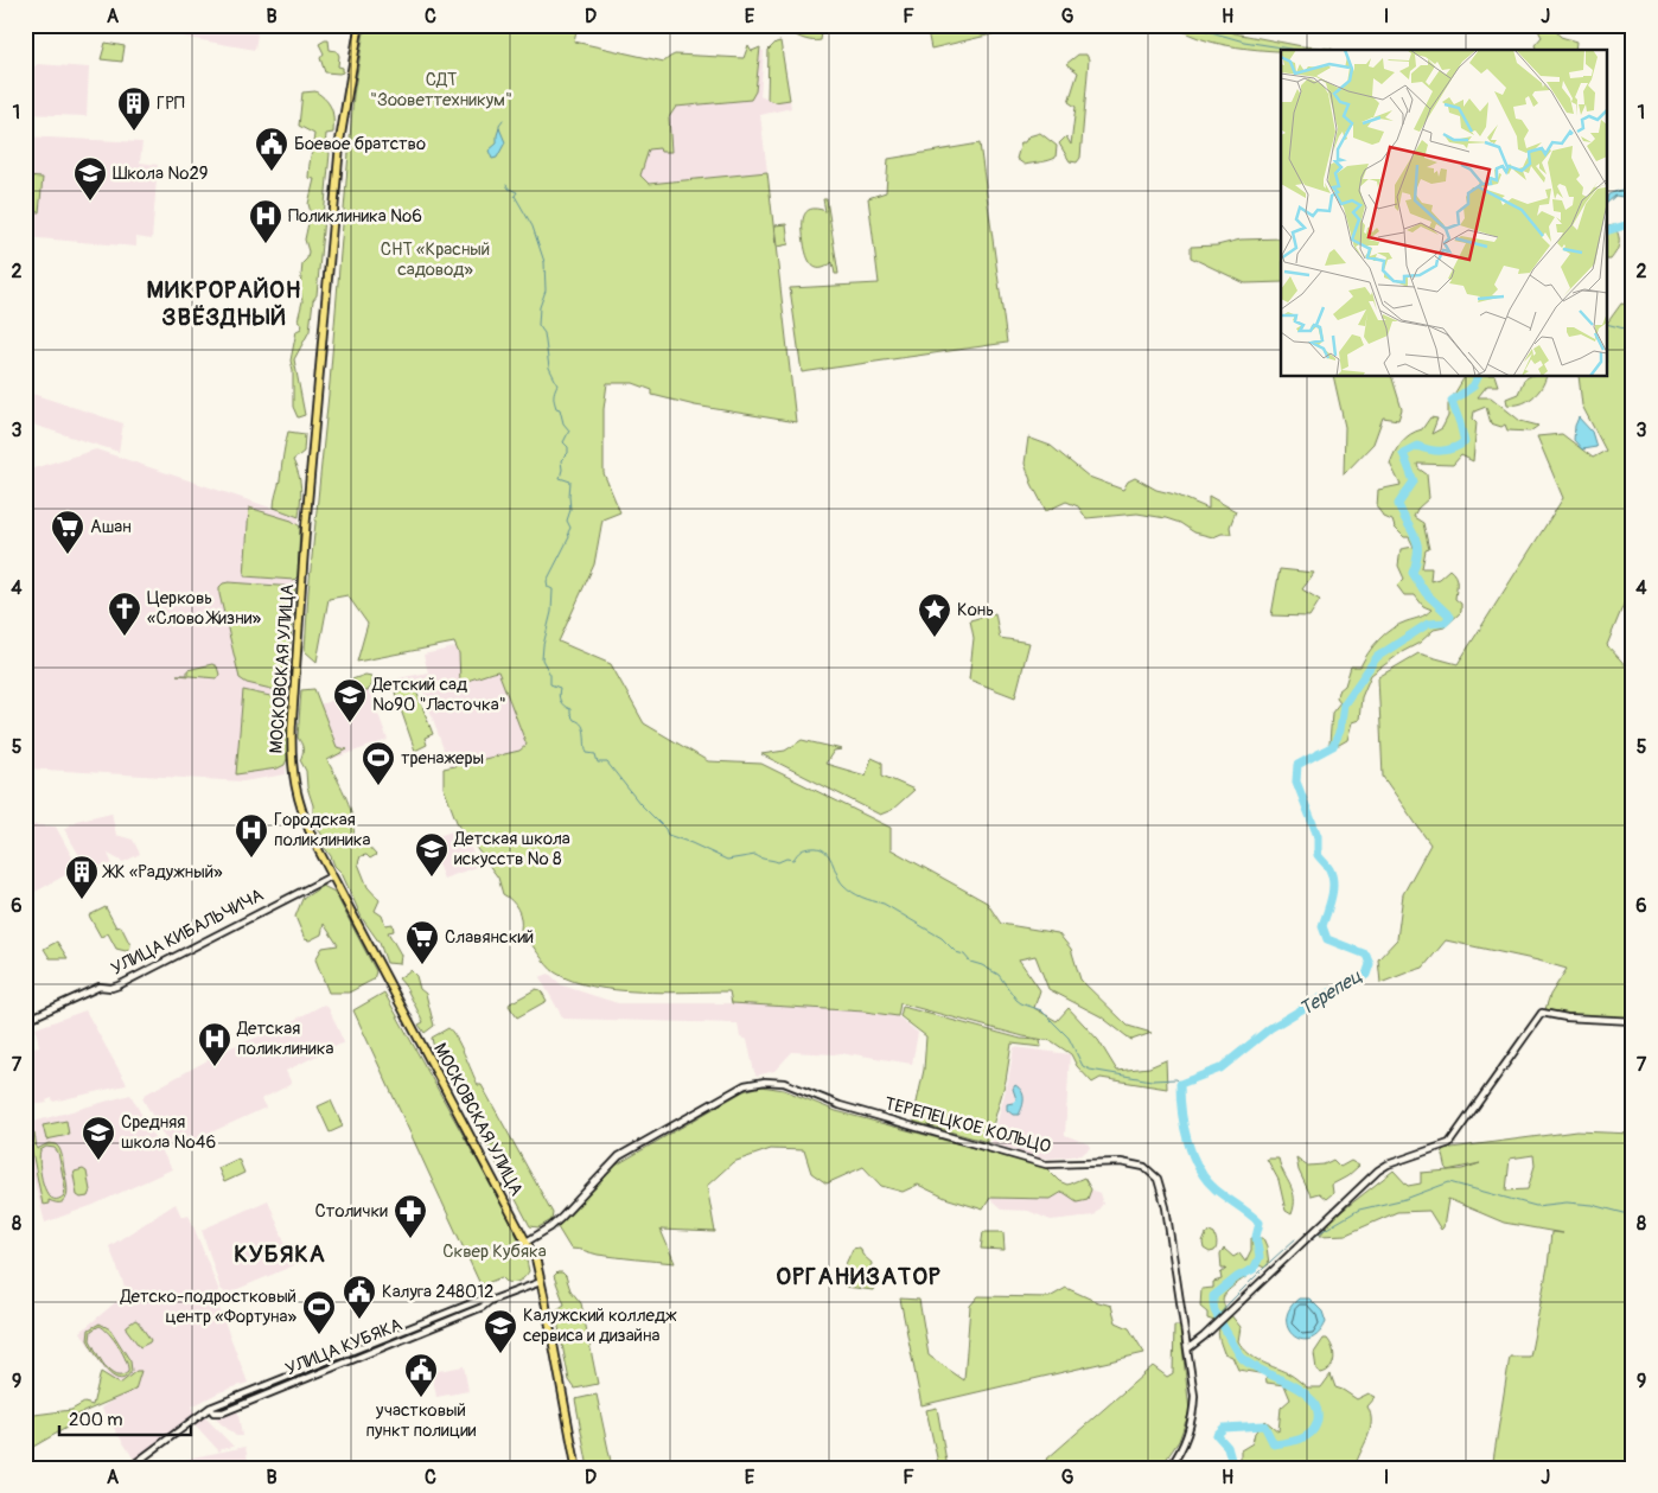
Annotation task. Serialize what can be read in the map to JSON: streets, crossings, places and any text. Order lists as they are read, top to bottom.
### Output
{
  "streets": {
    "main road": ["МОСКОВСКАЯ УЛИЦА"],
    "street": ["УЛИЦА КИБАЛЬЧИЧА", "ТЕРЕПЕЦКОЕ КОЛЬЦО", "УЛИЦА КУБЯКА"]
  },
  "crossings": [
    ["МОСКОВСКАЯ УЛИЦА", "УЛИЦА КИБАЛЬЧИЧА"],
    ["МОСКОВСКАЯ УЛИЦА", "ТЕРЕПЕЦКОЕ КОЛЬЦО"],
    ["МОСКОВСКАЯ УЛИЦА", "УЛИЦА КУБЯКА"]
  ],
  "districts": ["МИКРОРАЙОН ЗВЁЗДНЫЙ", "КУБЯКА", "ОРГАНИЗАТОР"],
  "water": ["Терепец"],
  "parks": ["СДТ \"Зооветтехникум\"", "СНТ «Красный садовод»", "Сквер Кубяка"],
  "places": {
    "building": ["ГРП", "ЖК «Радужный»"],
    "public building": ["Боевое братство", "Калуга 248012", "участковый пункт полиции"],
    "school or university": [
      "Школа №29",
      "Детский сад №90 \"Ласточка\"",
      "Детская школа искусств № 8",
      "Средняя школа №46",
      "Калужский колледж сервиса и дизайна"
    ],
    "hospital": ["Поликлиника №6", "Городская поликлиника", "Детская поликлиника"],
    "supermarket": ["Ашан", "Славянский"],
    "church": ["Церковь «Слово Жизни»"],
    "place": ["Конь"],
    "sports": ["тренажеры", "Детско-подростковый центр «Фортуна»"],
    "pharmacy": ["Столички"]
  },
  "scale_bar": "200 m",
  "grid": {
    "columns": [
      "A",
      "B",
      "C",
      "D",
      "E",
      "F",
      "G",
      "H",
      "I",
      "J"
    ],
    "rows": [
      "1",
      "2",
      "3",
      "4",
      "5",
      "6",
      "7",
      "8",
      "9"
    ]
  }
}
